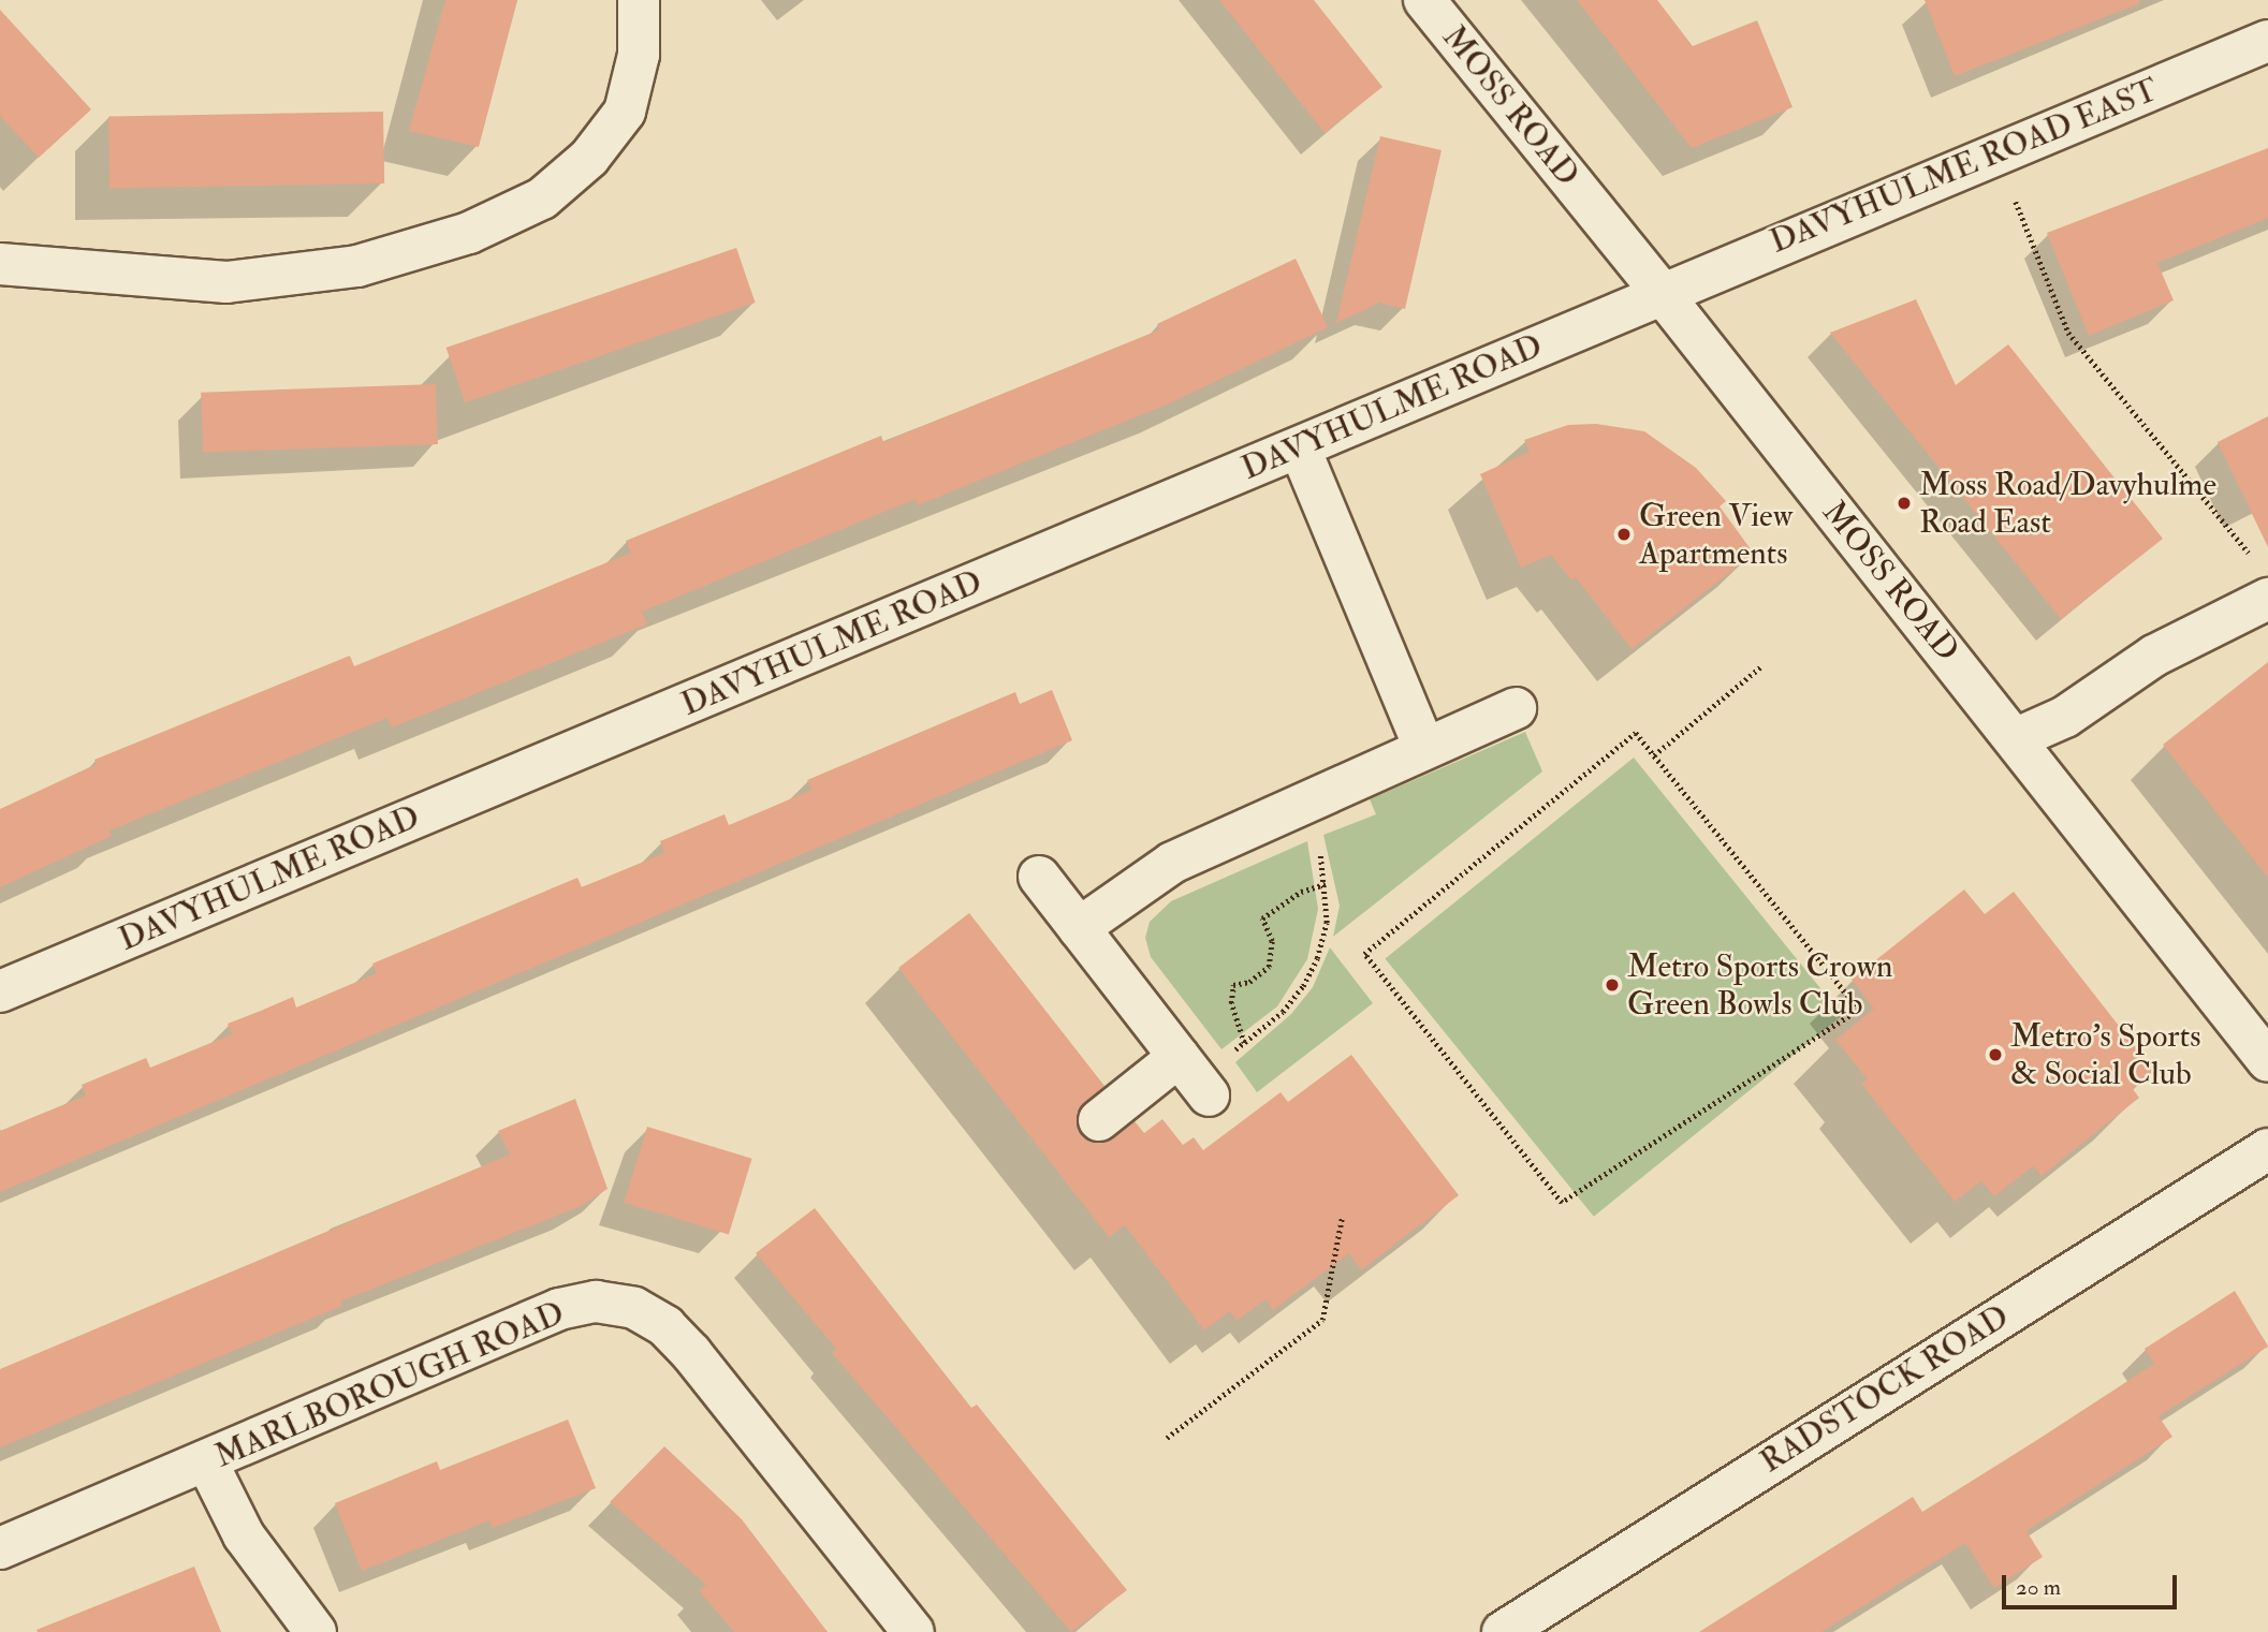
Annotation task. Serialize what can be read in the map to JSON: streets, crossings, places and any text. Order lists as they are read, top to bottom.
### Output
{
  "streets": {
    "street": [
      "MOSS ROAD",
      "DAVYHULME ROAD EAST",
      "DAVYHULME ROAD",
      "MARLBOROUGH ROAD",
      "RADSTOCK ROAD"
    ]
  },
  "crossings": [
    ["MOSS ROAD", "DAVYHULME ROAD EAST"],
    ["MOSS ROAD", "DAVYHULME ROAD"],
    ["DAVYHULME ROAD EAST", "DAVYHULME ROAD"]
  ],
  "places": [
    "Moss Road/Davyhulme Road East",
    "Green View Apartments",
    "Metro Sports Crown Green Bowls Club",
    "Metro's Sports & Social Club"
  ],
  "scale_bar": "20 m"
}
